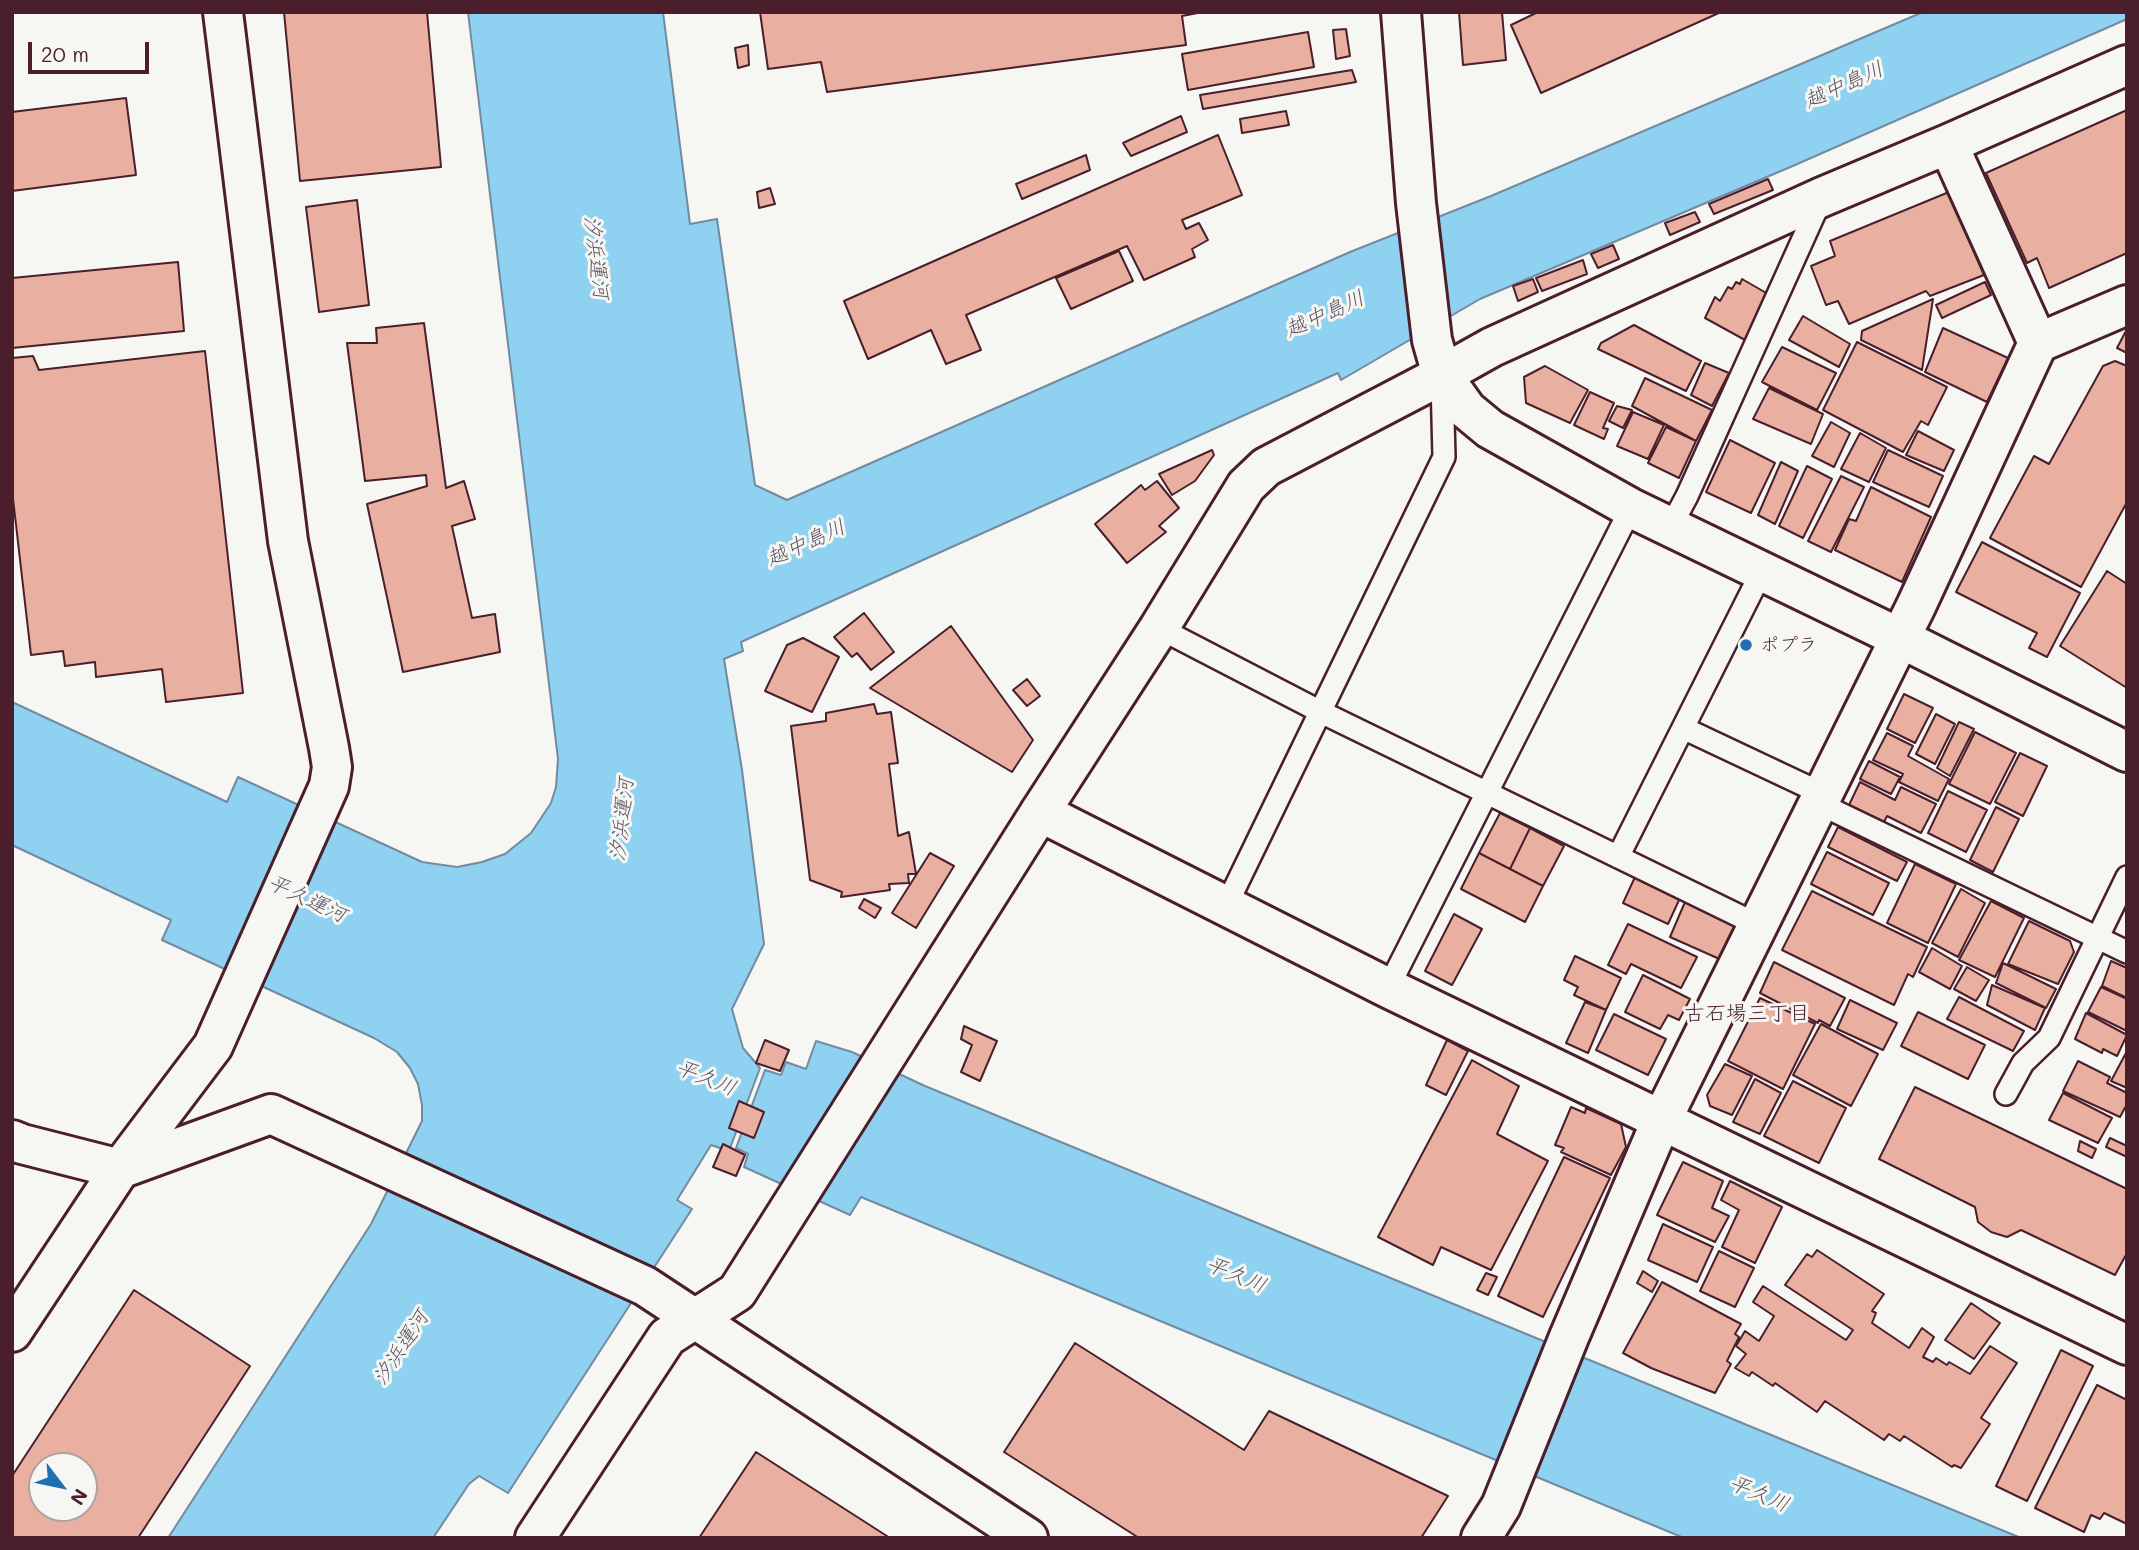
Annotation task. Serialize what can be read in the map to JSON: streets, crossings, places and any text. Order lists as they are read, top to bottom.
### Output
{
  "districts": ["古石場三丁目"],
  "water": [
    "越中島川",
    "汐浜運河",
    "平久運河",
    "平久川"
  ],
  "places": ["ポプラ"],
  "scale_bar": "20 m",
  "north": "bottom right"
}
